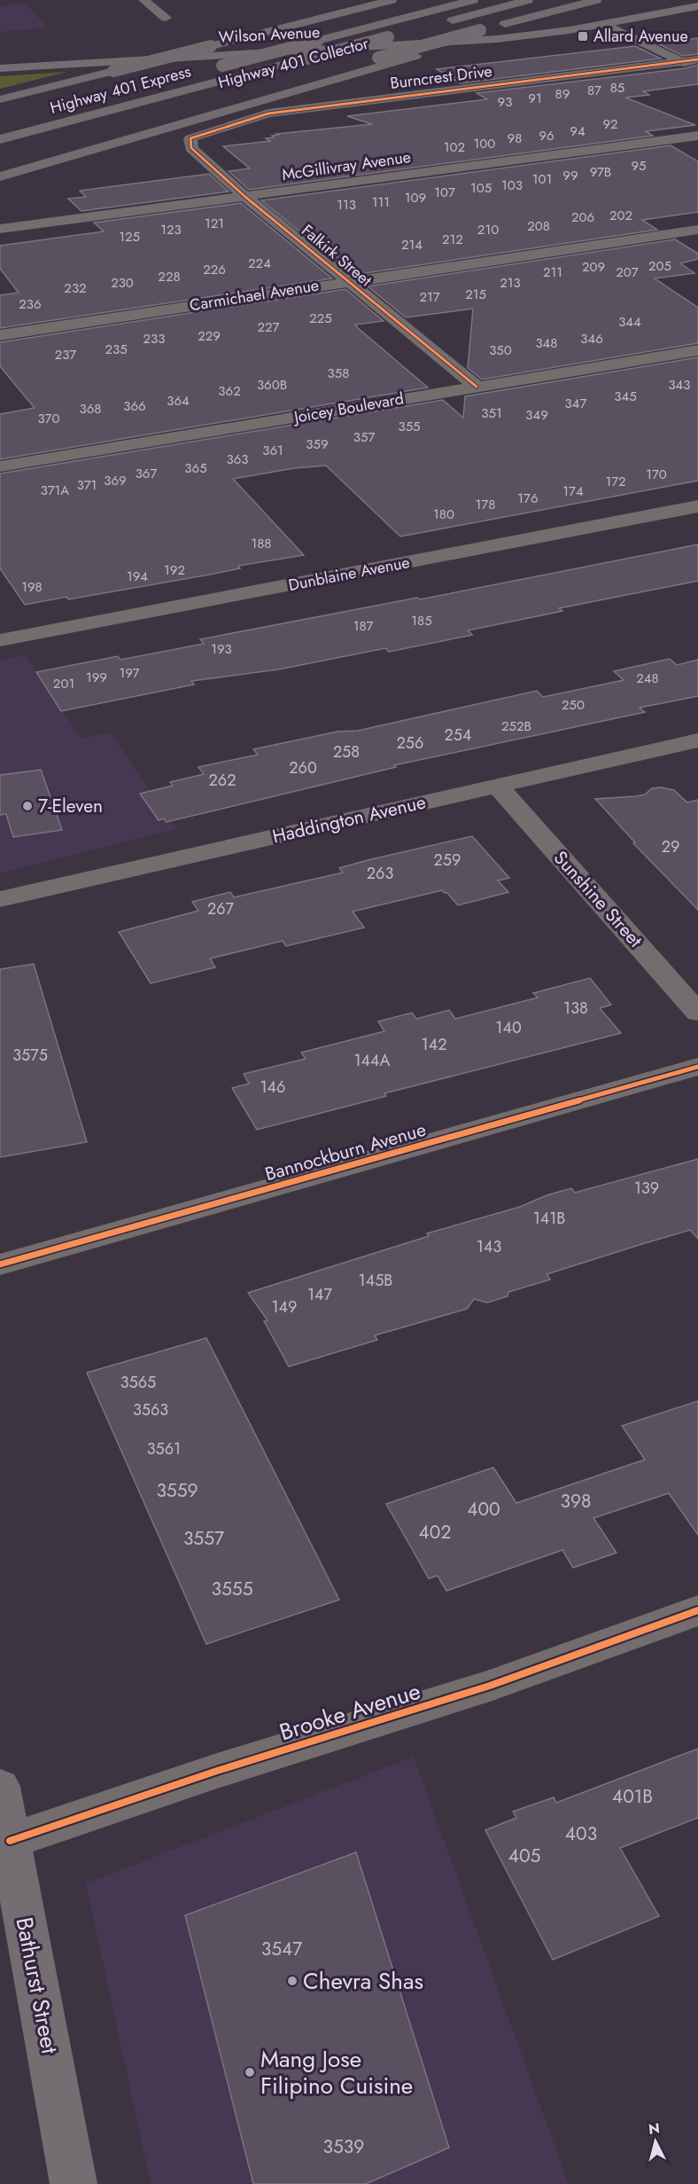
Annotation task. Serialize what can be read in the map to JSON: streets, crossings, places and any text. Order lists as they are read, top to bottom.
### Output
{
  "streets": {
    "highway": ["Highway 401 Collector", "Highway 401 Express"],
    "main road": ["Wilson Avenue", "Bathurst Street"],
    "street": [
      "Burncrest Drive",
      "McGillivray Avenue",
      "Falkirk Street",
      "Carmichael Avenue",
      "Joicey Boulevard",
      "Dunblaine Avenue",
      "Haddington Avenue",
      "Sunshine Street",
      "Bannockburn Avenue",
      "Brooke Avenue"
    ]
  },
  "crossings": [
    ["Burncrest Drive", "Falkirk Street"],
    ["McGillivray Avenue", "Falkirk Street"],
    ["Falkirk Street", "Carmichael Avenue"],
    ["Falkirk Street", "Joicey Boulevard"],
    ["Haddington Avenue", "Sunshine Street"],
    ["Brooke Avenue", "Bathurst Street"]
  ],
  "places": {
    "transit": ["Allard Avenue"],
    "other": ["7-Eleven", "Chevra Shas", "Mang Jose Filipino Cuisine"]
  },
  "house_numbers": [
    "85",
    "87",
    "89",
    "91",
    "93",
    "92",
    "94",
    "96",
    "98",
    "100",
    "102",
    "95",
    "97B",
    "99",
    "101",
    "103",
    "105",
    "107",
    "109",
    "111",
    "113",
    "202",
    "206",
    "121",
    "208",
    "123",
    "210",
    "125",
    "212",
    "214",
    "224",
    "205",
    "209",
    "226",
    "211",
    "207",
    "228",
    "230",
    "213",
    "232",
    "215",
    "217",
    "236",
    "225",
    "344",
    "227",
    "229",
    "233",
    "346",
    "348",
    "235",
    "350",
    "237",
    "358",
    "360B",
    "343",
    "362",
    "345",
    "364",
    "347",
    "366",
    "368",
    "351",
    "349",
    "370",
    "355",
    "357",
    "359",
    "361",
    "363",
    "365",
    "367",
    "170",
    "369",
    "172",
    "371",
    "371A",
    "174",
    "176",
    "178",
    "180",
    "188",
    "192",
    "194",
    "198",
    "185",
    "187",
    "193",
    "197",
    "199",
    "248",
    "201",
    "250",
    "252B",
    "254",
    "256",
    "258",
    "260",
    "262",
    "29",
    "259",
    "263",
    "267",
    "138",
    "140",
    "142",
    "3575",
    "144A",
    "146",
    "139",
    "141B",
    "143",
    "145B",
    "147",
    "149",
    "3565",
    "3563",
    "3561",
    "3559",
    "398",
    "400",
    "402",
    "3557",
    "3555",
    "401B",
    "403",
    "405",
    "3547",
    "3539"
  ],
  "north": "top"
}
